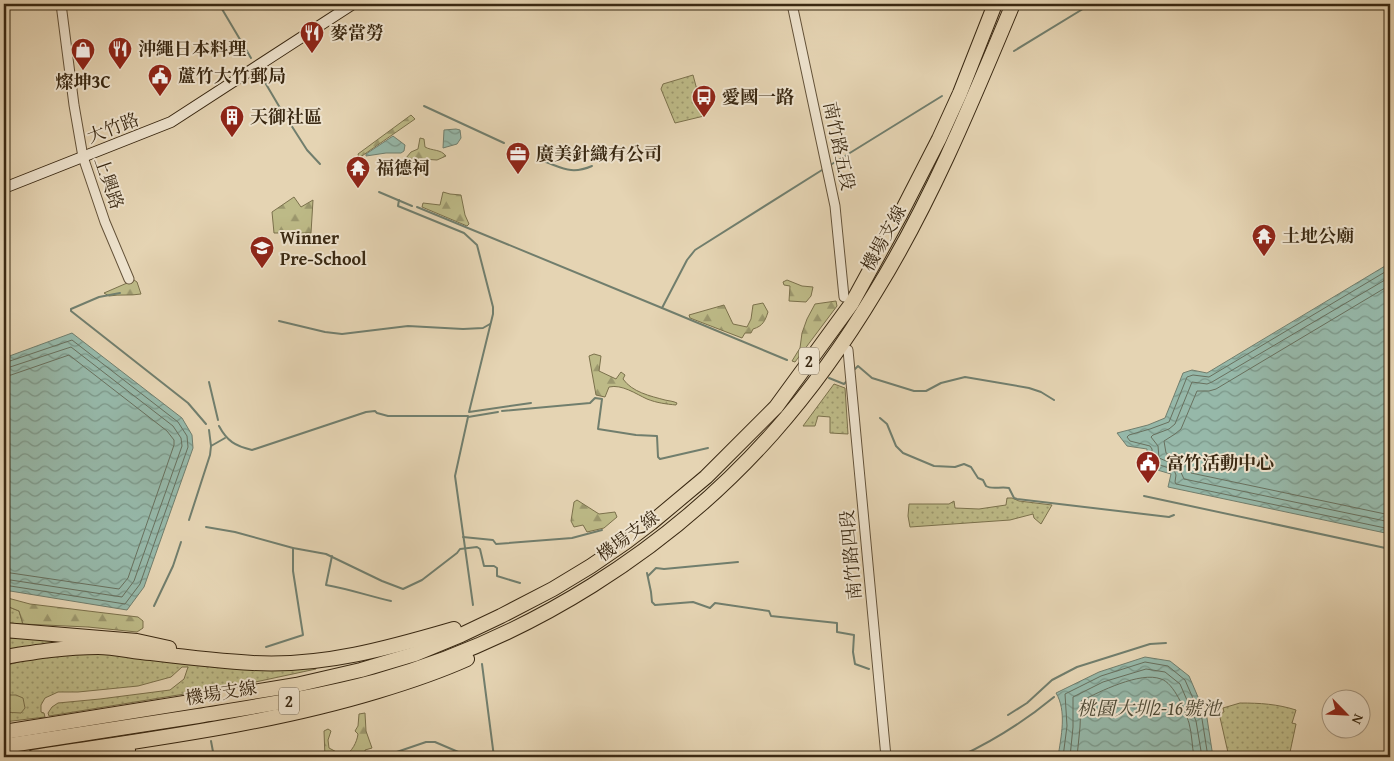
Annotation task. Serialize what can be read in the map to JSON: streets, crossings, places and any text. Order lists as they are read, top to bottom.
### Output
{
  "streets": {
    "highway": ["機場支線", "2"],
    "main road": ["大竹路"],
    "street": ["南竹路五段", "上興路", "南竹路四段"]
  },
  "crossings": [
    ["大竹路", "上興路"]
  ],
  "water": ["桃園大圳2-16號池"],
  "places": {
    "restaurant": ["麥當勞", "沖繩日本料理"],
    "shop": ["燦坤3C"],
    "public building": ["蘆竹大竹郵局", "富竹活動中心"],
    "bus stop": ["愛國一路"],
    "building": ["天御社區"],
    "office": ["廣美針織有公司"],
    "temple": ["福德祠", "土地公廟"],
    "school or university": ["Winner Pre-School"]
  },
  "north": "bottom right"
}
